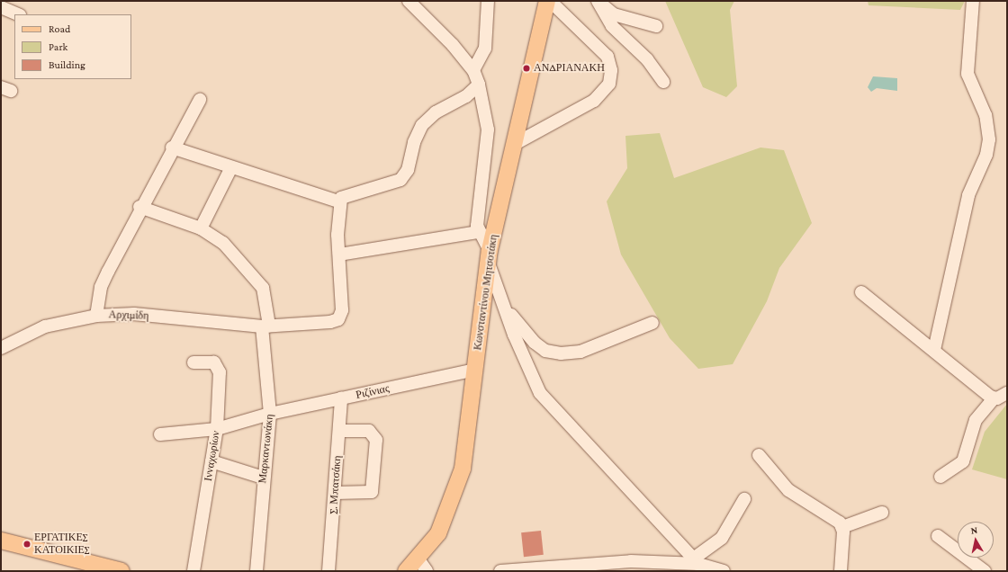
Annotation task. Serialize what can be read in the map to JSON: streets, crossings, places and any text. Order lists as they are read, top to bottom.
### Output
{
  "streets": {
    "main road": ["Κωνσταντίνου Μητσοτάκη"],
    "street": [
      "Αρχιμίδη",
      "Ριζίνιας",
      "Μαρκαντωνάκη",
      "Ινναχωρίων",
      "Σ. Μπατσάκη"
    ]
  },
  "crossings": [
    ["Κωνσταντίνου Μητσοτάκη", "Ριζίνιας"],
    ["Αρχιμίδη", "Μαρκαντωνάκη"],
    ["Ριζίνιας", "Μαρκαντωνάκη"],
    ["Ριζίνιας", "Ινναχωρίων"],
    ["Ριζίνιας", "Σ. Μπατσάκη"]
  ],
  "places": ["ΑΝΔΡΙΑΝΑΚΗ", "ΕΡΓΑΤΙΚΕΣ ΚΑΤΟΙΚΙΕΣ"],
  "legend": ["Road", "Park", "Building"],
  "north": "top"
}
